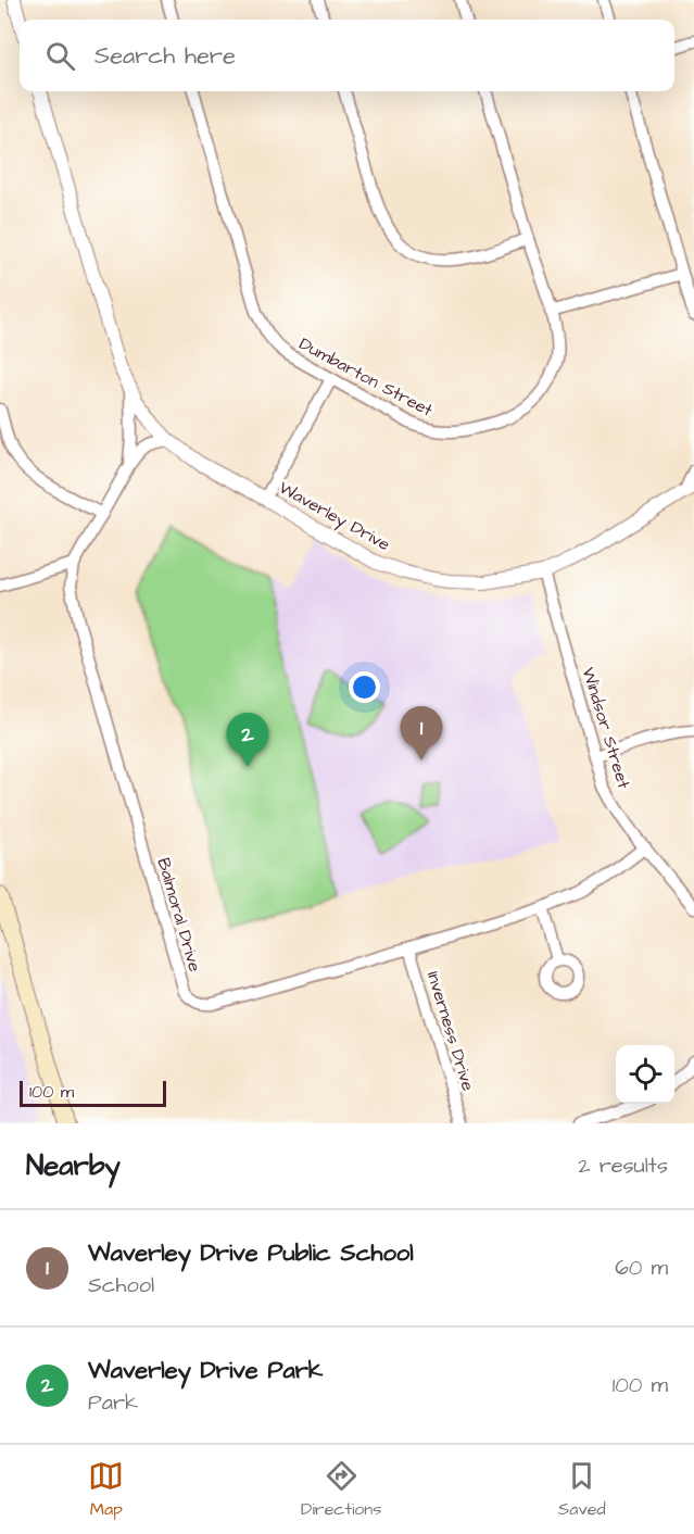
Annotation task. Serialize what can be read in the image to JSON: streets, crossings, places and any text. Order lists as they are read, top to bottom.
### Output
{
  "streets": {
    "street": [
      "Dumbarton Street",
      "Waverley Drive",
      "Windsor Street",
      "Balmoral Drive",
      "Inverness Drive"
    ]
  },
  "crossings": [
    ["Waverley Drive", "Windsor Street"],
    ["Waverley Drive", "Balmoral Drive"],
    ["Windsor Street", "Balmoral Drive"],
    ["Balmoral Drive", "Inverness Drive"]
  ],
  "scale_bar": "100 m",
  "page": {
    "search": "Search here",
    "pins": ["1", "2"],
    "scale": "100 m",
    "heading": ["Nearby", "2 results"],
    "list": [
      {
        "mark": "1",
        "name": "Waverley Drive Public School",
        "note": "School",
        "value": "60 m"
      },
      {
        "mark": "2",
        "name": "Waverley Drive Park",
        "note": "Park",
        "value": "100 m"
      }
    ],
    "nav": ["Map", "Directions", "Saved"]
  }
}
